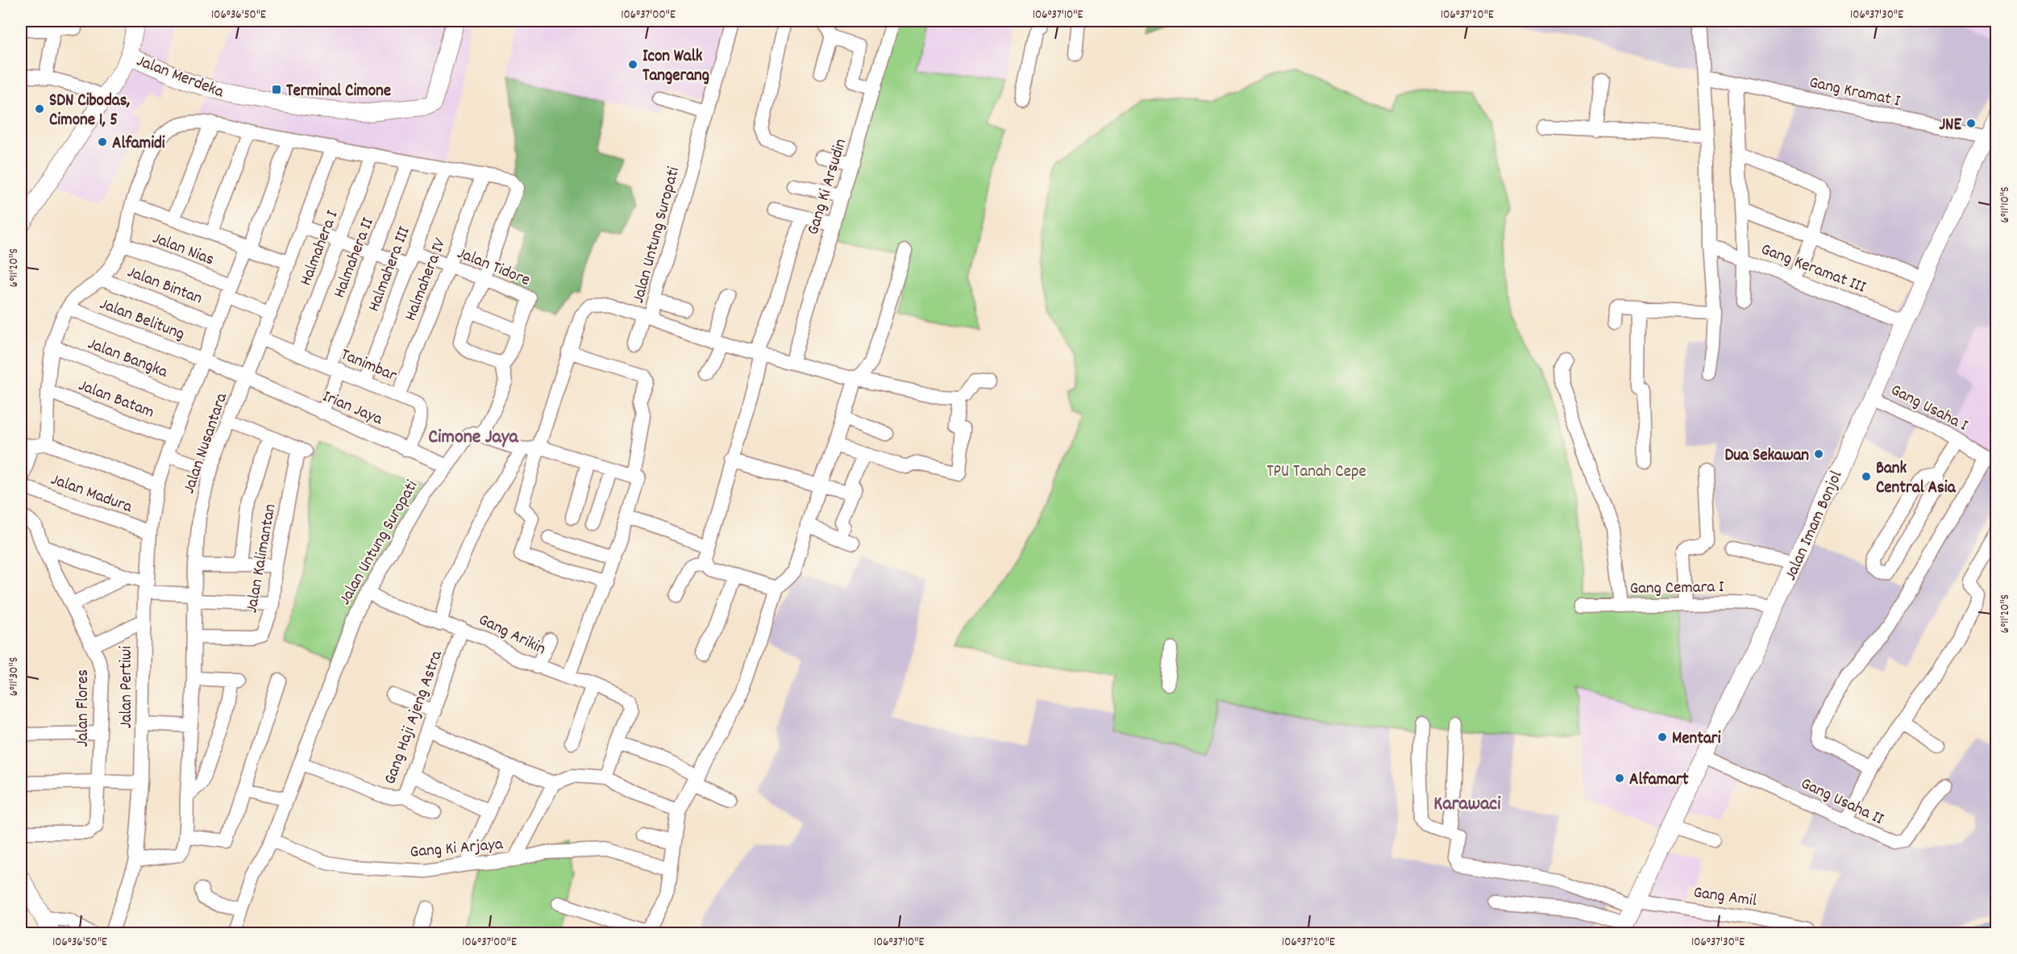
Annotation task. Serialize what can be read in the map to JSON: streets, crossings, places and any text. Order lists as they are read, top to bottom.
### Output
{
  "streets": {
    "main road": ["Jalan Merdeka", "Jalan Imam Bonjol"],
    "street": [
      "Gang Kramat I",
      "Gang Ki Arsudin",
      "Jalan Untung Suropati",
      "Jalan Nias",
      "Halmahera I",
      "Halmahera II",
      "Jalan Tidore",
      "Gang Keramat III",
      "Halmahera III",
      "Halmahera IV",
      "Jalan Bintan",
      "Jalan Belitung",
      "Jalan Bangka",
      "Tanimbar",
      "Jalan Batam",
      "Irian Jaya",
      "Gang Usaha I",
      "Jalan Nusantara",
      "Jalan Madura",
      "Jalan Kalimantan",
      "Gang Cemara I",
      "Gang Arikin",
      "Jalan Pertiwi",
      "Jalan Flores",
      "Gang Haji Ajeng Astra",
      "Gang Usaha II",
      "Gang Ki Arjaya",
      "Gang Amil"
    ]
  },
  "crossings": [
    ["Gang Kramat I", "Jalan Imam Bonjol"],
    ["Jalan Untung Suropati", "Irian Jaya"],
    ["Jalan Untung Suropati", "Gang Arikin"],
    ["Jalan Untung Suropati", "Gang Haji Ajeng Astra"],
    ["Jalan Untung Suropati", "Gang Ki Arjaya"],
    ["Jalan Nias", "Jalan Pertiwi"],
    ["Halmahera I", "Tanimbar"],
    ["Halmahera II", "Tanimbar"],
    ["Halmahera II", "Irian Jaya"],
    ["Jalan Tidore", "Halmahera III"],
    ["Jalan Tidore", "Halmahera IV"],
    ["Gang Keramat III", "Jalan Imam Bonjol"],
    ["Halmahera III", "Tanimbar"],
    ["Halmahera IV", "Tanimbar"],
    ["Jalan Bintan", "Jalan Pertiwi"],
    ["Jalan Belitung", "Irian Jaya"],
    ["Jalan Belitung", "Jalan Nusantara"],
    ["Jalan Belitung", "Jalan Pertiwi"],
    ["Jalan Bangka", "Jalan Pertiwi"],
    ["Tanimbar", "Irian Jaya"],
    ["Tanimbar", "Jalan Nusantara"],
    ["Jalan Batam", "Jalan Pertiwi"],
    ["Irian Jaya", "Jalan Nusantara"],
    ["Gang Usaha I", "Jalan Imam Bonjol"],
    ["Jalan Nusantara", "Jalan Kalimantan"],
    ["Jalan Madura", "Jalan Pertiwi"],
    ["Jalan Imam Bonjol", "Gang Cemara I"],
    ["Jalan Imam Bonjol", "Gang Usaha II"],
    ["Jalan Imam Bonjol", "Gang Amil"],
    ["Gang Arikin", "Gang Haji Ajeng Astra"]
  ],
  "districts": ["Cimone Jaya", "Karawaci"],
  "parks": ["TPU Tanah Cepe"],
  "places": {
    "other": [
      "Icon Walk Tangerang",
      "SDN Cibodas, Cimone 1, 5",
      "JNE",
      "Alfamidi",
      "Dua Sekawan",
      "Bank Central Asia",
      "Mentari",
      "Alfamart"
    ],
    "transit": ["Terminal Cimone"]
  },
  "coordinates": [
    "106°36'50\"E",
    "106°37'00\"E",
    "106°37'10\"E",
    "106°37'20\"E",
    "106°37'30\"E",
    "6°11'10\"S",
    "6°11'20\"S",
    "6°11'30\"S"
  ]
}
